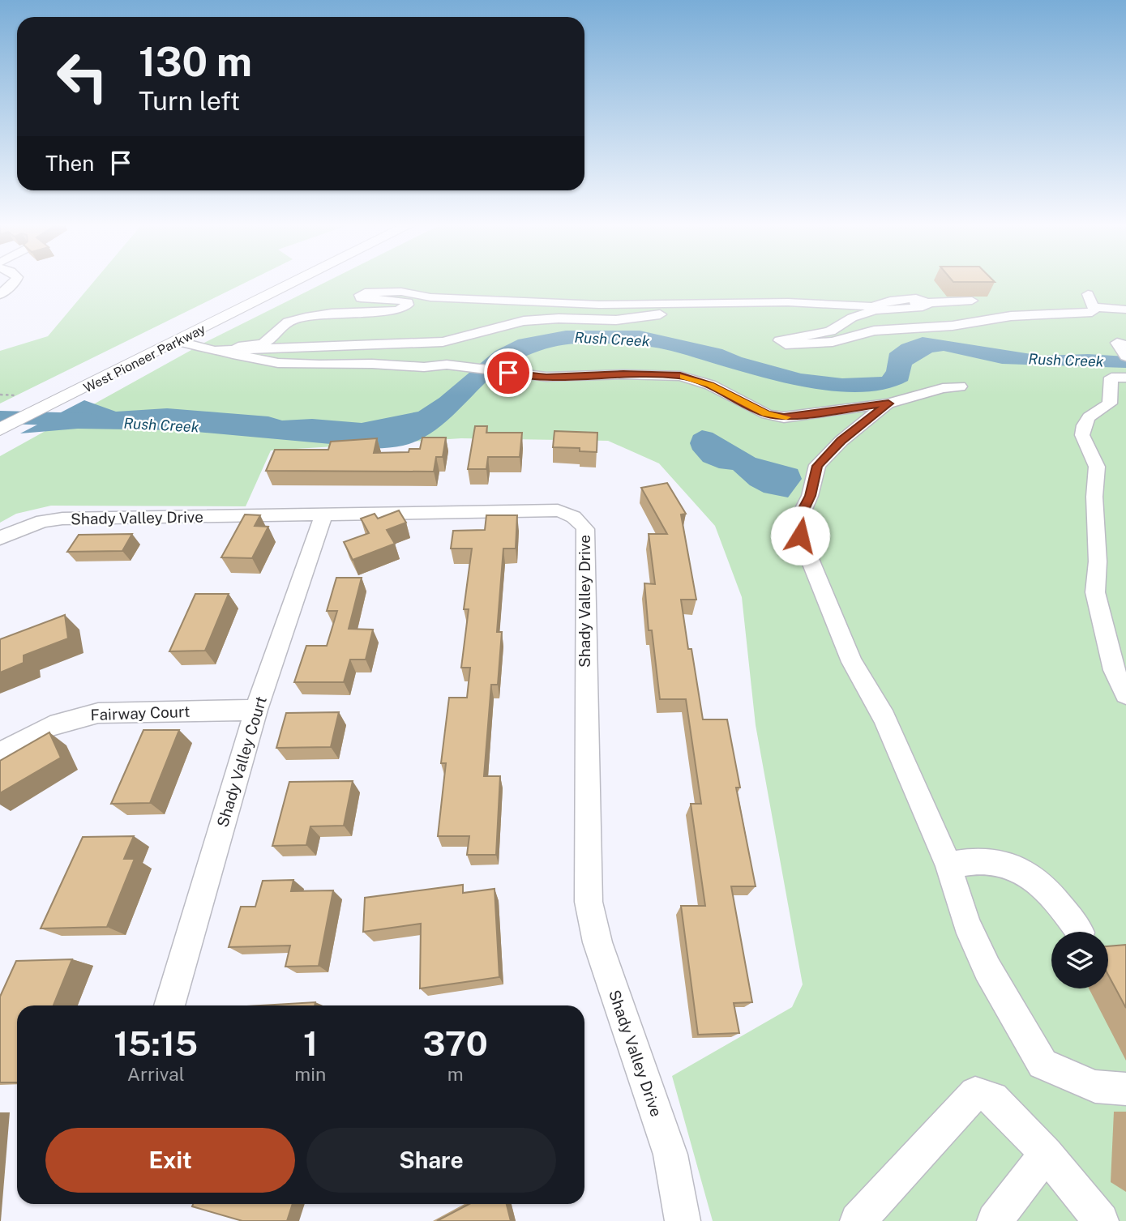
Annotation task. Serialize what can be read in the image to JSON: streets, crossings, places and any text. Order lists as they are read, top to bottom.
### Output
{
  "streets": {
    "main road": ["West Pioneer Parkway"],
    "street": ["Shady Valley Drive", "Fairway Court", "Shady Valley Court"]
  },
  "crossings": [
    ["Shady Valley Drive", "Shady Valley Court"],
    ["Fairway Court", "Shady Valley Court"]
  ],
  "water": ["Rush Creek"],
  "page": {
    "turn": ["130 m", "Turn left"],
    "then": "Then",
    "eta": [
      "15:15",
      "Arrival",
      "1",
      "min",
      "370",
      "m"
    ],
    "buttons": ["Exit", "Share"]
  }
}
